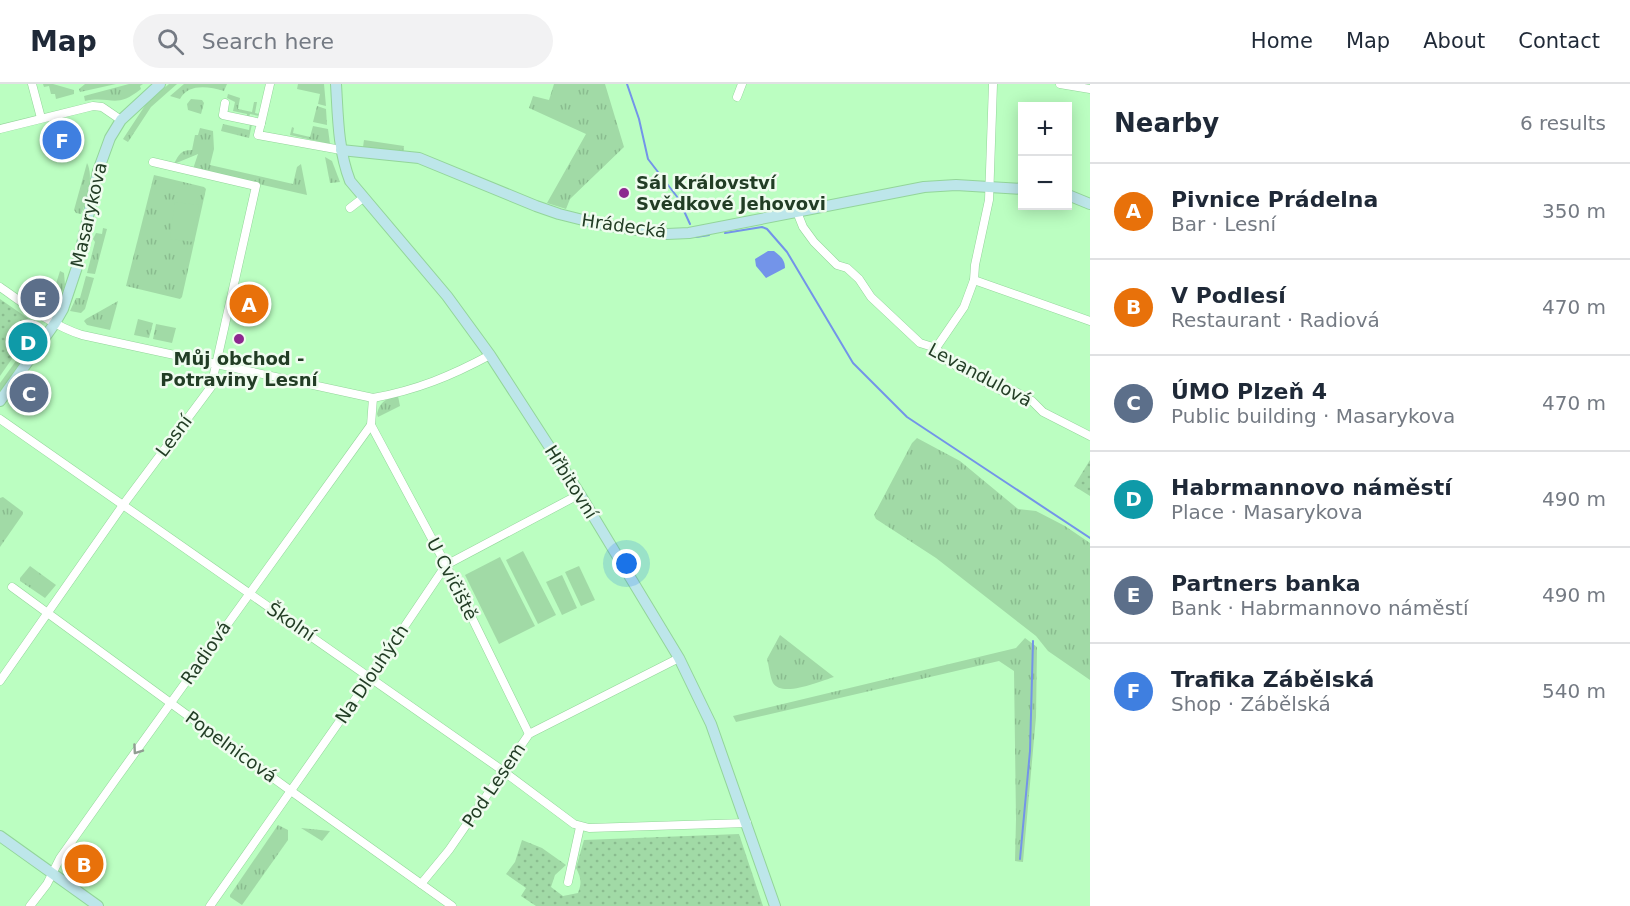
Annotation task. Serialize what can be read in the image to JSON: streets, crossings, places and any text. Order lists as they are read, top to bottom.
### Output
{
  "streets": {
    "street": [
      "Masarykova",
      "Hrádecká",
      "Levandulová",
      "Lesní",
      "Hřbitovní",
      "U Cvičiště",
      "Školní",
      "Radiová",
      "Na Dlouhých",
      "Popelnicová",
      "Pod Lesem"
    ]
  },
  "crossings": [
    ["Hrádecká", "Levandulová"],
    ["Hrádecká", "Hřbitovní"],
    ["Lesní", "Školní"],
    ["Lesní", "Popelnicová"],
    ["Hřbitovní", "Na Dlouhých"],
    ["Hřbitovní", "Pod Lesem"],
    ["U Cvičiště", "Radiová"],
    ["U Cvičiště", "Na Dlouhých"],
    ["U Cvičiště", "Pod Lesem"],
    ["Školní", "Radiová"],
    ["Školní", "Na Dlouhých"],
    ["Školní", "Pod Lesem"],
    ["Radiová", "Popelnicová"],
    ["Na Dlouhých", "Popelnicová"],
    ["Popelnicová", "Pod Lesem"]
  ],
  "one_way": ["Radiová"],
  "places": ["Sál Království Svědkové Jehovovi", "Můj obchod - Potraviny Lesní"],
  "page": {
    "header": "Map",
    "search": "Search here",
    "nav": [
      "Home",
      "Map",
      "About",
      "Contact"
    ],
    "heading": ["Nearby", "6 results"],
    "map_buttons": ["+", "−"],
    "pins": [
      "F",
      "E",
      "A",
      "D",
      "C",
      "B"
    ],
    "list": [
      {
        "mark": "A",
        "name": "Pivnice Prádelna",
        "note": "Bar · Lesní",
        "value": "350 m"
      },
      {
        "mark": "B",
        "name": "V Podlesí",
        "note": "Restaurant · Radiová",
        "value": "470 m"
      },
      {
        "mark": "C",
        "name": "ÚMO Plzeň 4",
        "note": "Public building · Masarykova",
        "value": "470 m"
      },
      {
        "mark": "D",
        "name": "Habrmannovo náměstí",
        "note": "Place · Masarykova",
        "value": "490 m"
      },
      {
        "mark": "E",
        "name": "Partners banka",
        "note": "Bank · Habrmannovo náměstí",
        "value": "490 m"
      },
      {
        "mark": "F",
        "name": "Trafika Zábělská",
        "note": "Shop · Zábělská",
        "value": "540 m"
      }
    ]
  }
}
